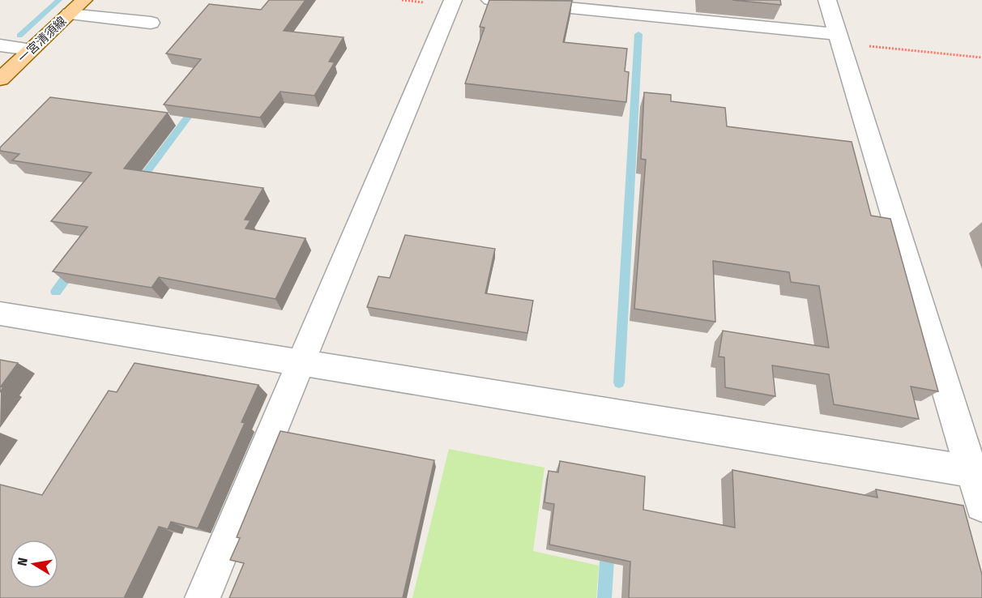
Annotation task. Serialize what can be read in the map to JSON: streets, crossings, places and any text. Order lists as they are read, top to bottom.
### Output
{
  "streets": {
    "main road": ["一宮清須線"]
  },
  "north": "left"
}
